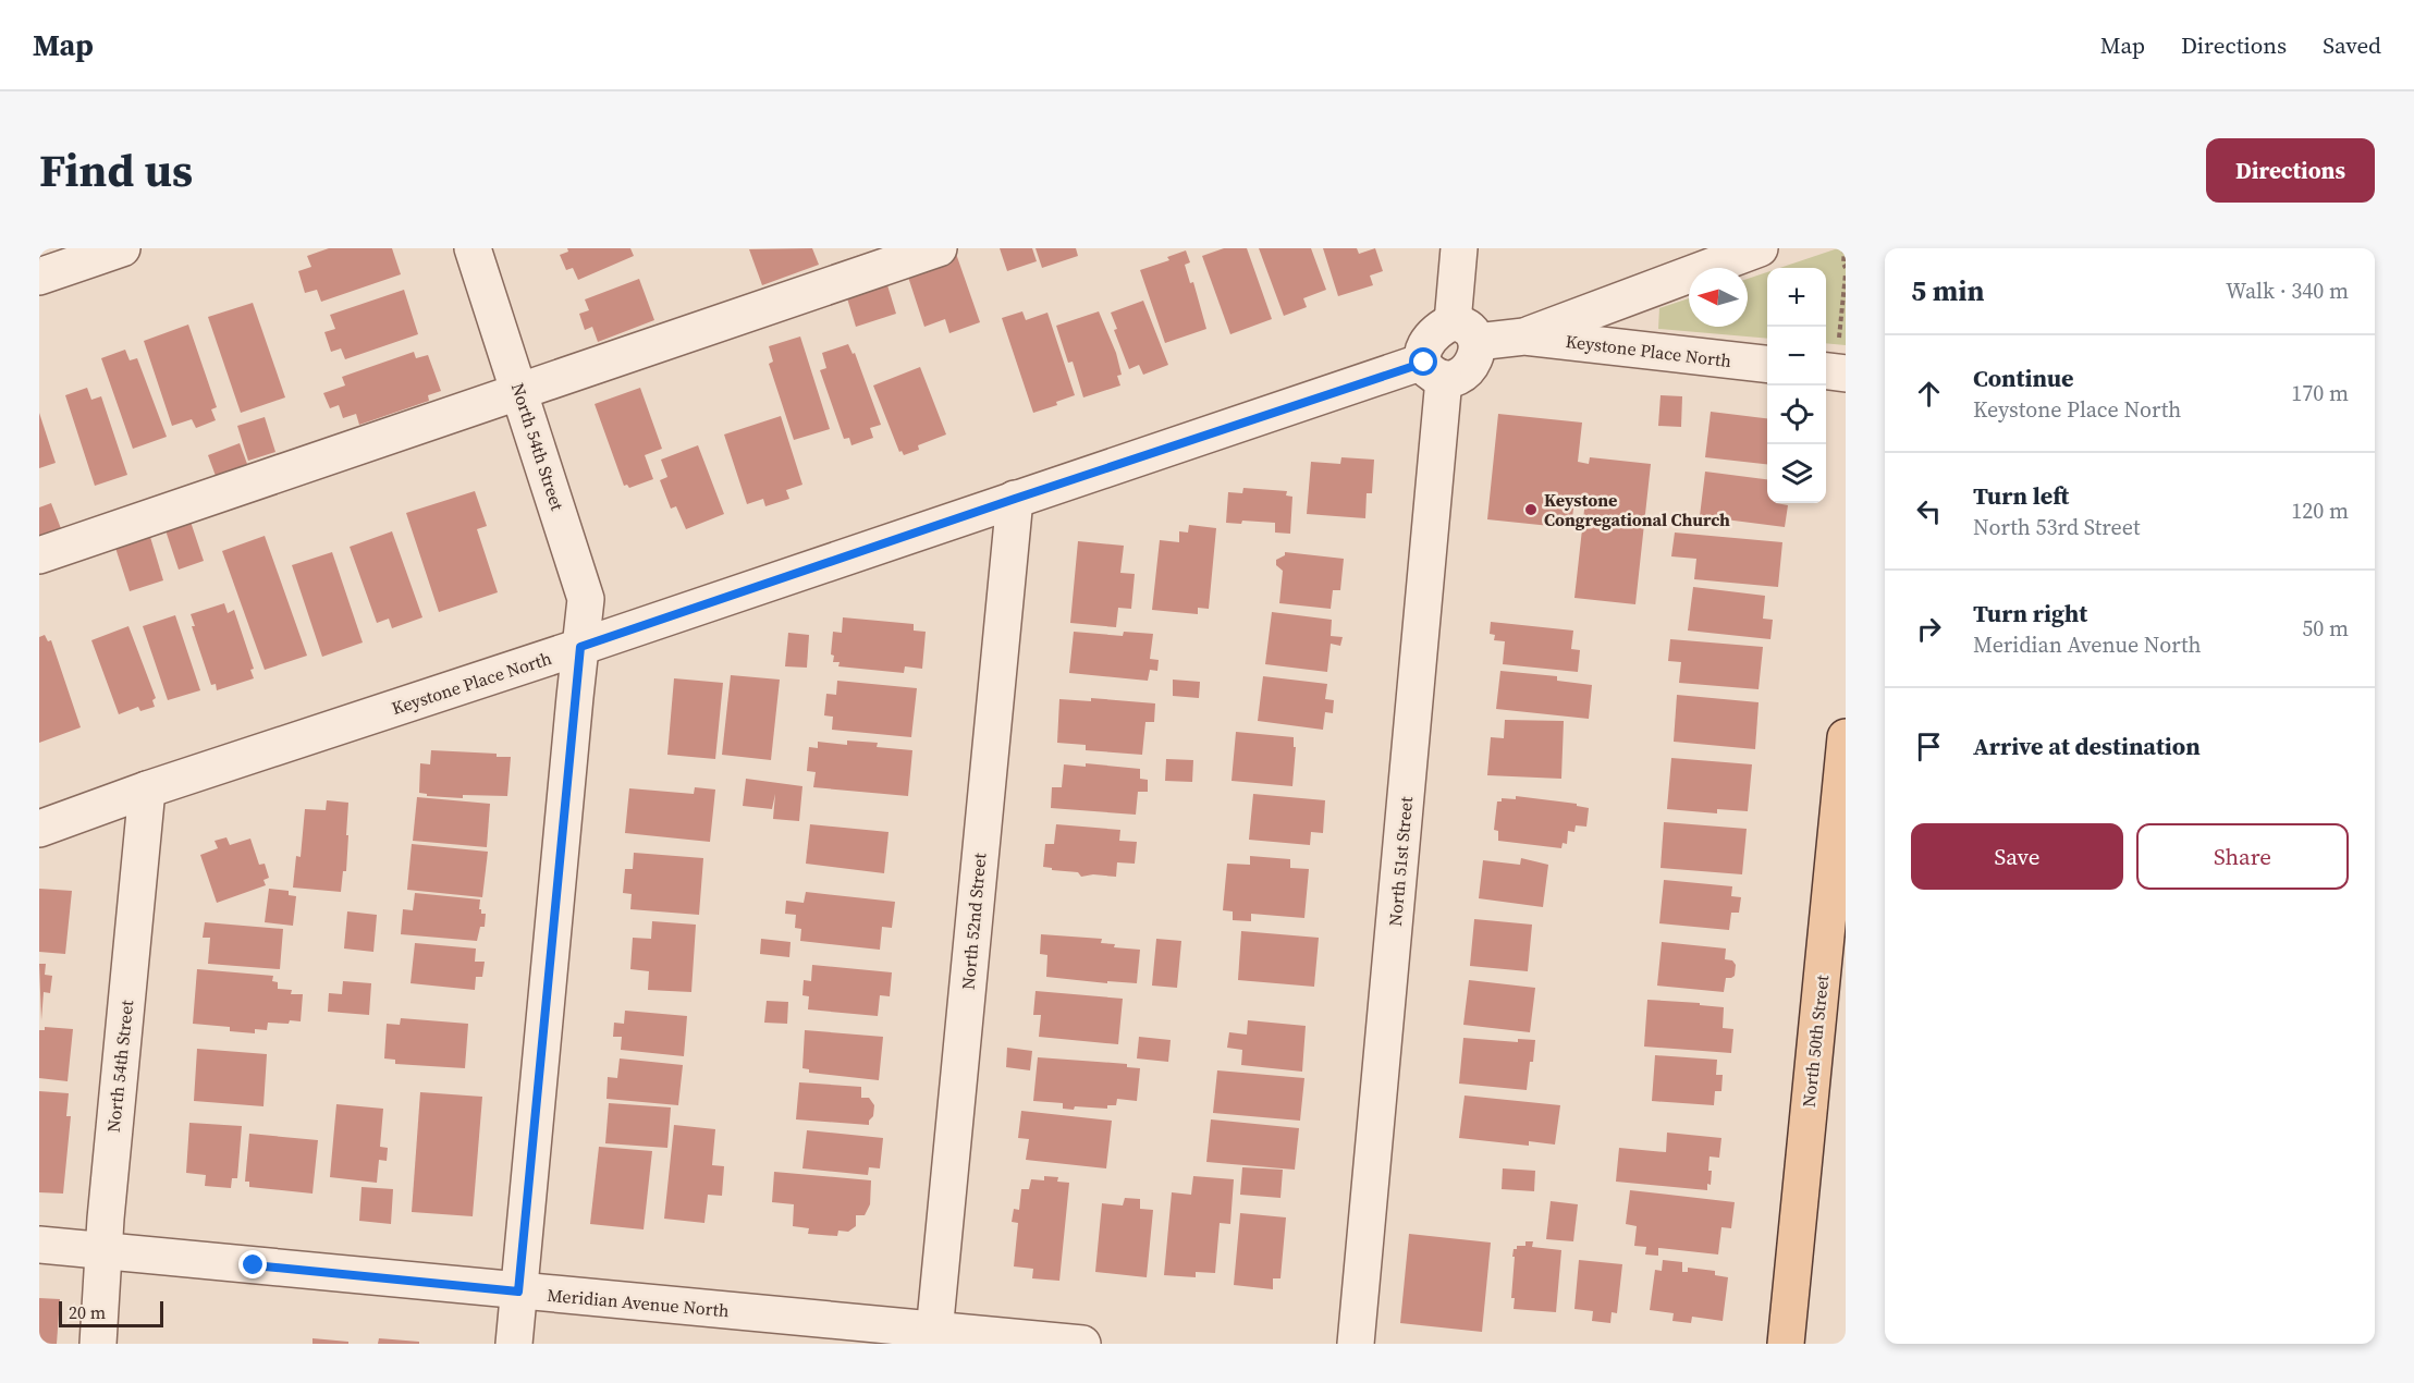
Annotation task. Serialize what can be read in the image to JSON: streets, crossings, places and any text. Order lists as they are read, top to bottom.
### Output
{
  "streets": {
    "main road": ["North 50th Street"],
    "street": [
      "Keystone Place North",
      "North 54th Street",
      "North 51st Street",
      "North 52nd Street",
      "Meridian Avenue North"
    ]
  },
  "crossings": [
    ["Keystone Place North", "North 54th Street"],
    ["Keystone Place North", "North 51st Street"],
    ["Keystone Place North", "North 52nd Street"],
    ["North 54th Street", "Meridian Avenue North"],
    ["North 52nd Street", "Meridian Avenue North"]
  ],
  "places": ["Keystone Congregational Church"],
  "scale_bar": "20 m",
  "north": "left",
  "page": {
    "header": "Map",
    "nav": ["Map", "Directions", "Saved"],
    "title": "Find us",
    "buttons": [
      "Directions",
      ["Save", "Share"]
    ],
    "heading": ["5 min", "Walk · 340 m"],
    "map_buttons": ["+", "−"],
    "list": [
      ["Continue", "Keystone Place North", "170 m"],
      ["Turn left", "North 53rd Street", "120 m"],
      ["Turn right", "Meridian Avenue North", "50 m"],
      "Arrive at destination"
    ],
    "scale": "20 m"
  }
}
